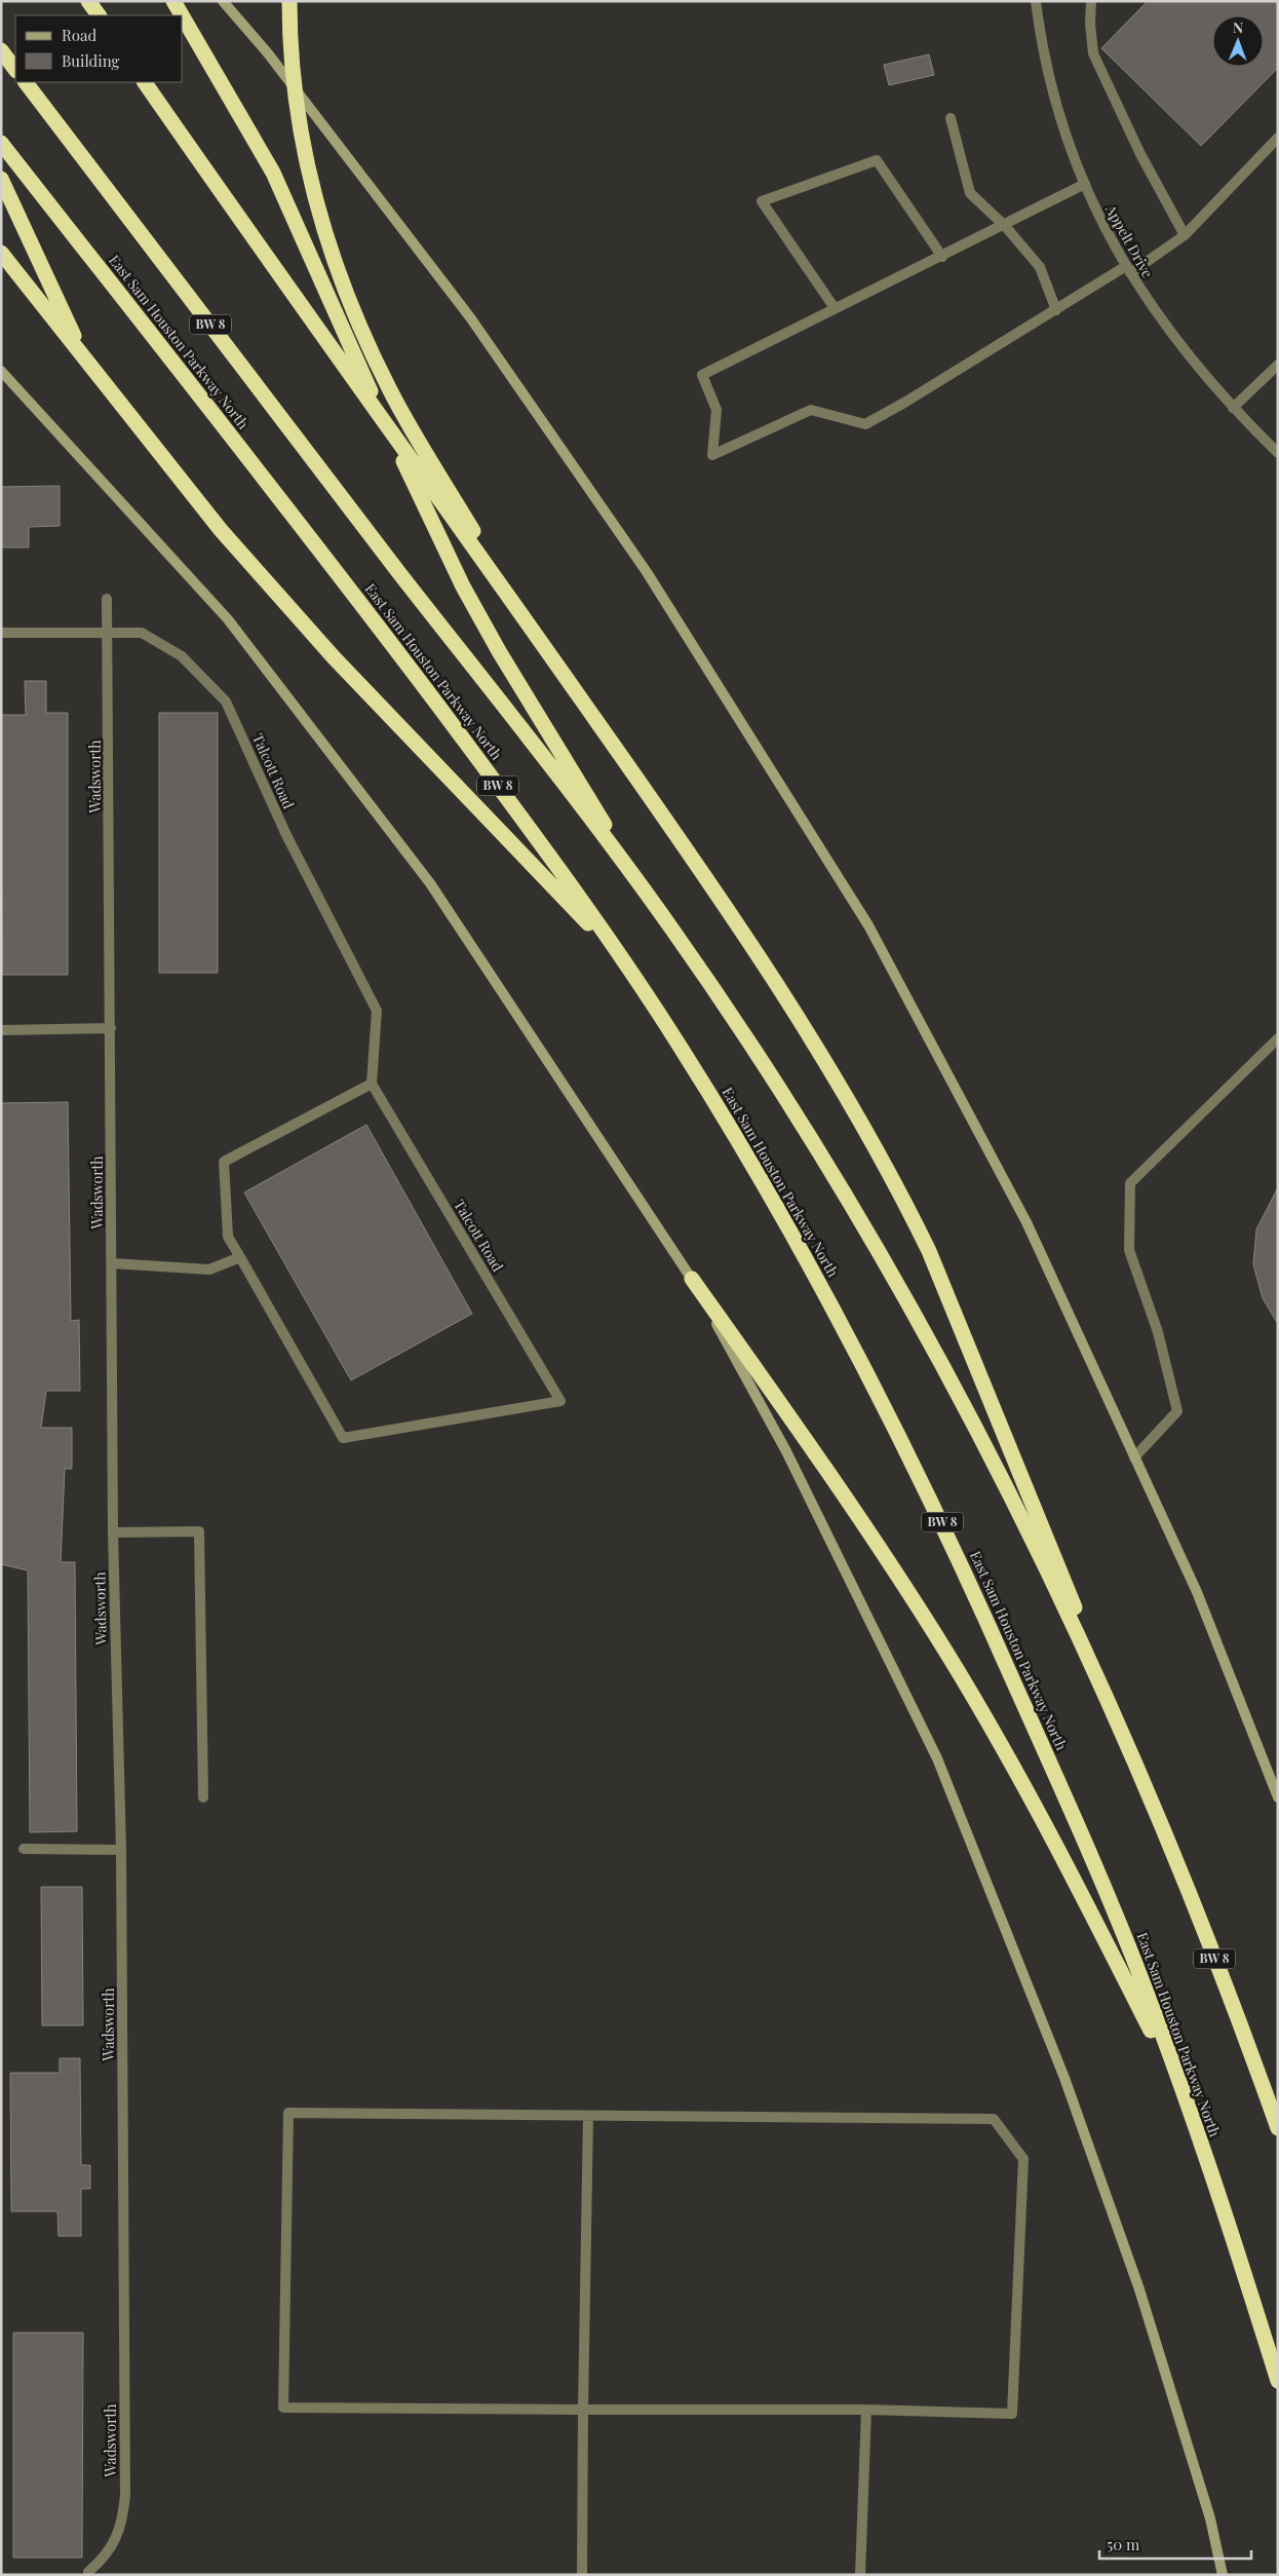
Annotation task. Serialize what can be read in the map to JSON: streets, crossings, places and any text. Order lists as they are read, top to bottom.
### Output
{
  "streets": {
    "highway": ["BW 8", "East Sam Houston Parkway North"],
    "street": ["Appelt Drive", "Talcott Road", "Wadsworth"]
  },
  "crossings": [
    ["Talcott Road", "Wadsworth"]
  ],
  "legend": ["Road", "Building"],
  "scale_bar": "50 m",
  "north": "top"
}
